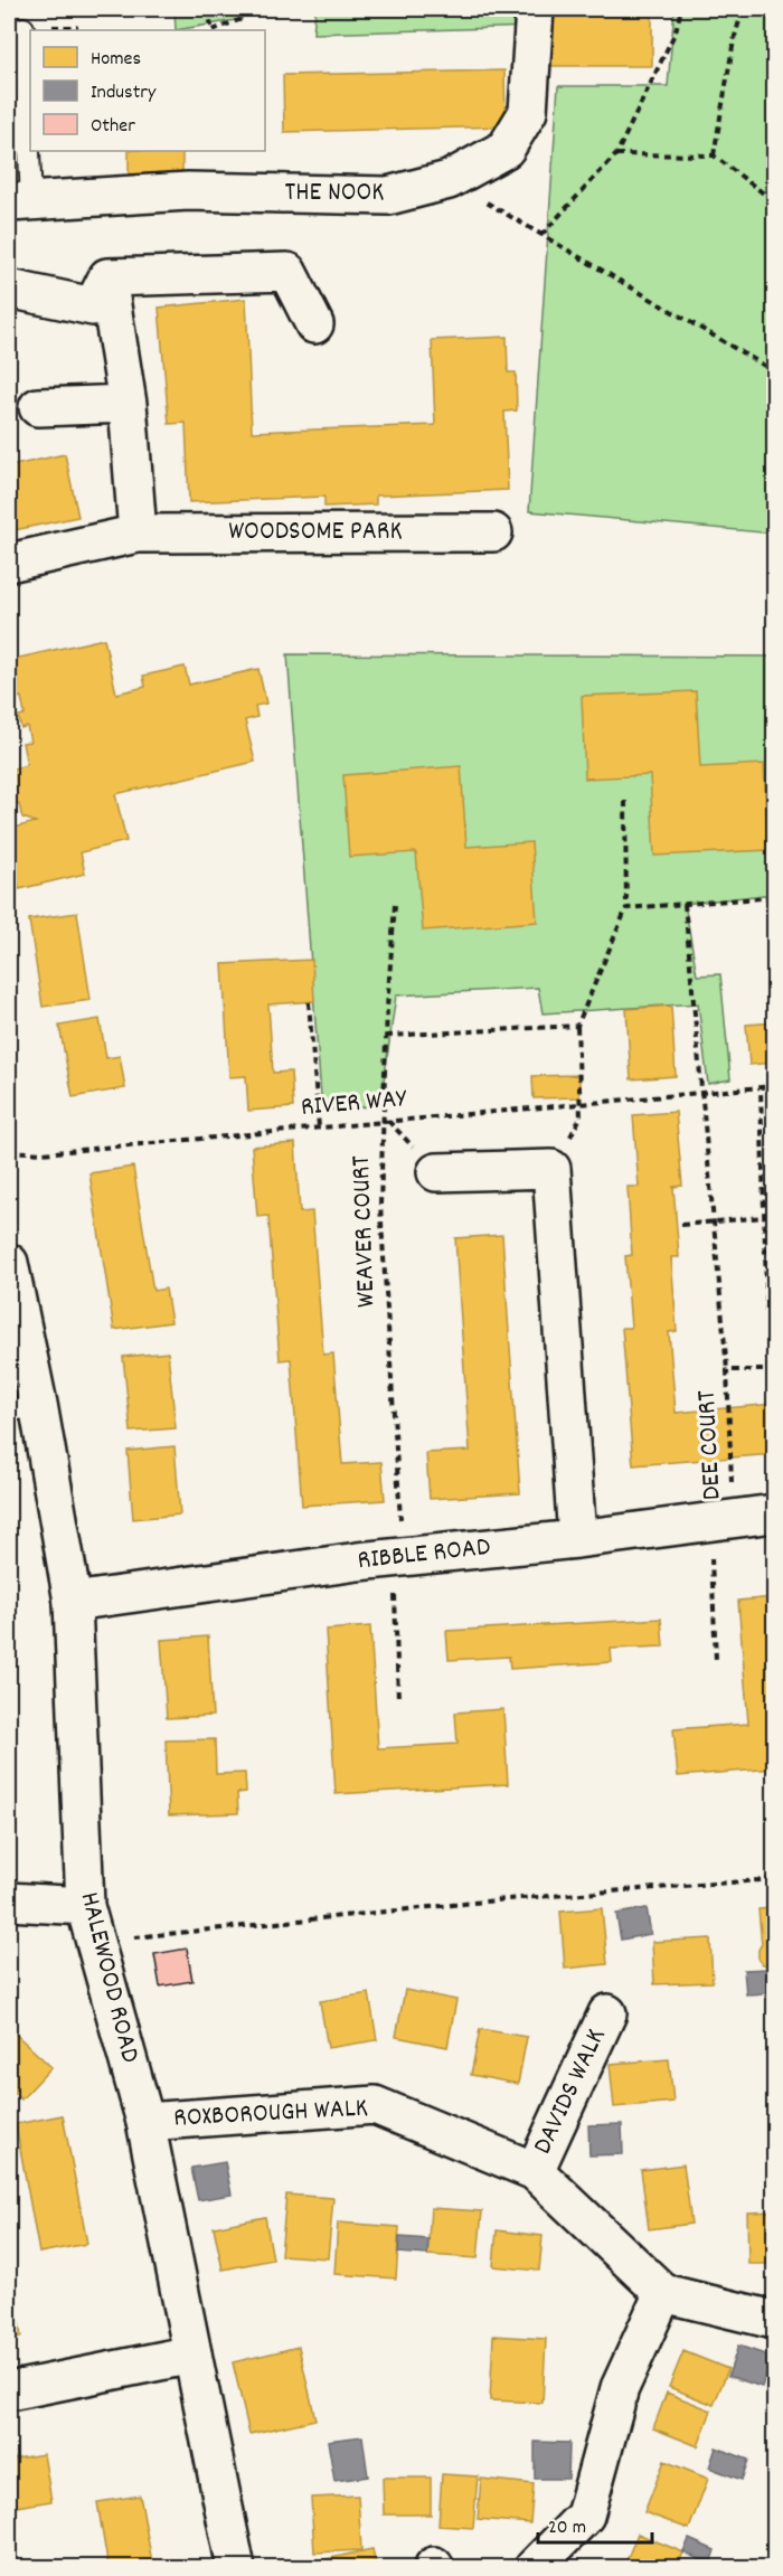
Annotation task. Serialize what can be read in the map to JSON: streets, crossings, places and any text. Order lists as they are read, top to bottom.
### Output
{
  "streets": {
    "street": [
      "THE NOOK",
      "WOODSOME PARK",
      "RIBBLE ROAD",
      "HALEWOOD ROAD",
      "DAVIDS WALK",
      "ROXBOROUGH WALK"
    ],
    "path": ["RIVER WAY", "WEAVER COURT", "DEE COURT"]
  },
  "crossings": [
    ["RIVER WAY", "WEAVER COURT"],
    ["RIVER WAY", "DEE COURT"],
    ["WEAVER COURT", "RIBBLE ROAD"],
    ["DEE COURT", "RIBBLE ROAD"],
    ["RIBBLE ROAD", "HALEWOOD ROAD"],
    ["HALEWOOD ROAD", "ROXBOROUGH WALK"],
    ["DAVIDS WALK", "ROXBOROUGH WALK"]
  ],
  "legend": ["Homes", "Industry", "Other"],
  "scale_bar": "20 m"
}
